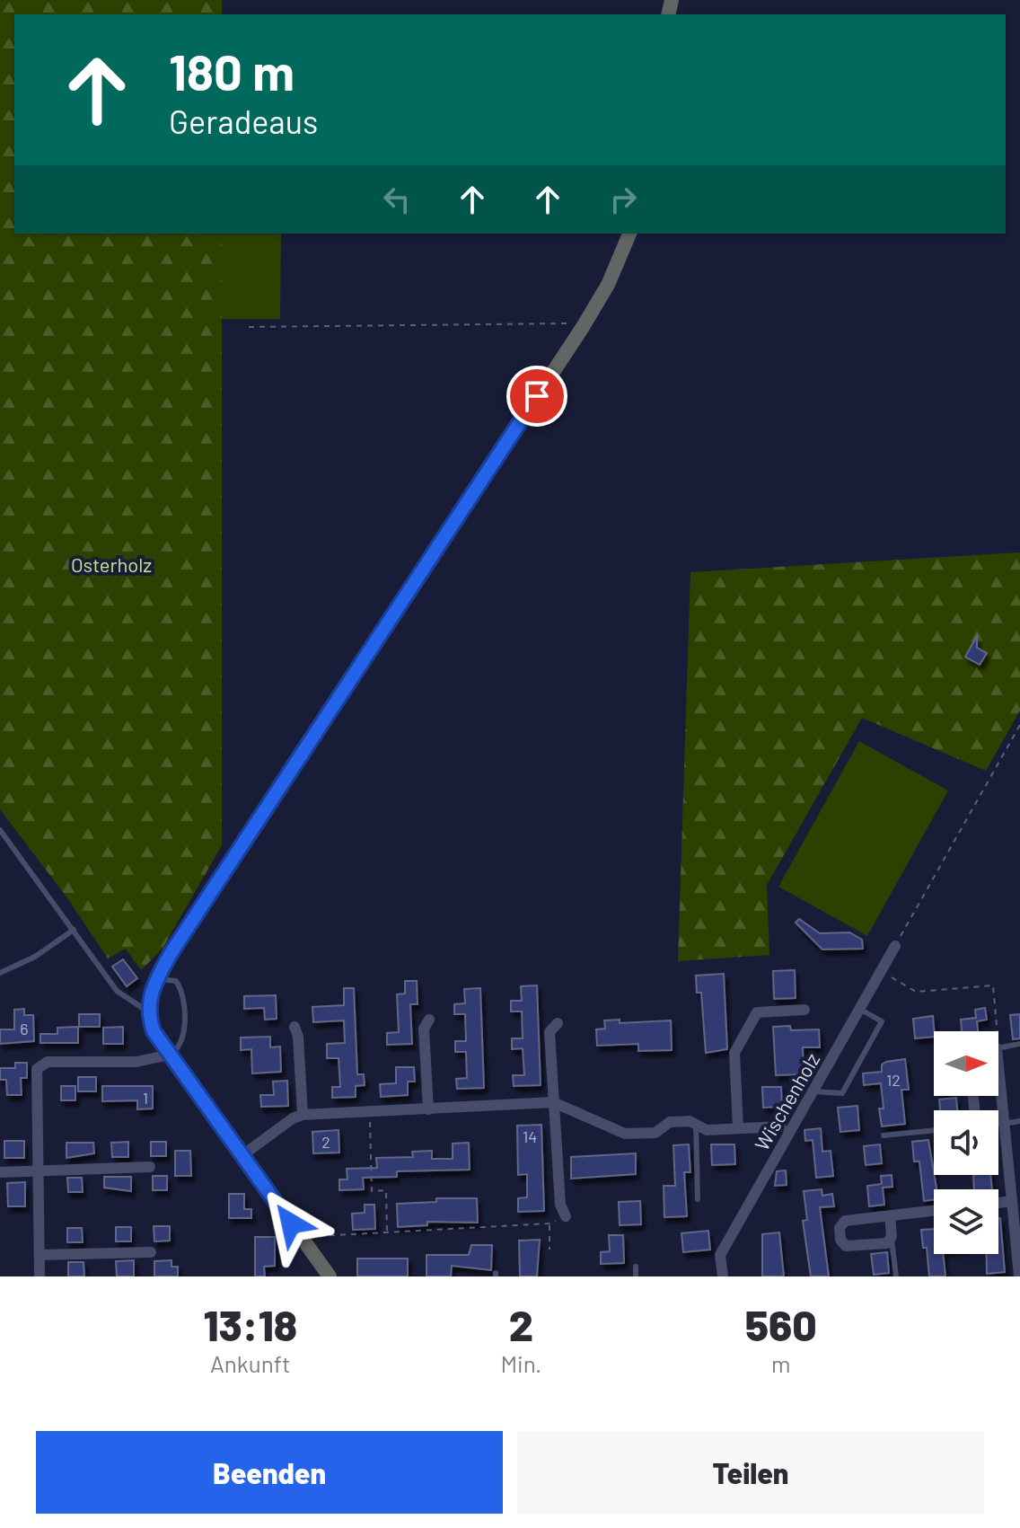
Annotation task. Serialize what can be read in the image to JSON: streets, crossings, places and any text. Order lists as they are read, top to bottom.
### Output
{
  "streets": {
    "street": ["Wischenholz"]
  },
  "parks": ["Osterholz"],
  "house_numbers": [
    "6",
    "12",
    "1",
    "14",
    "2"
  ],
  "north": "right",
  "page": {
    "turn": ["180 m", "Geradeaus"],
    "eta": [
      "13:18",
      "Ankunft",
      "2",
      "Min.",
      "560",
      "m"
    ],
    "buttons": ["Beenden", "Teilen"]
  }
}
